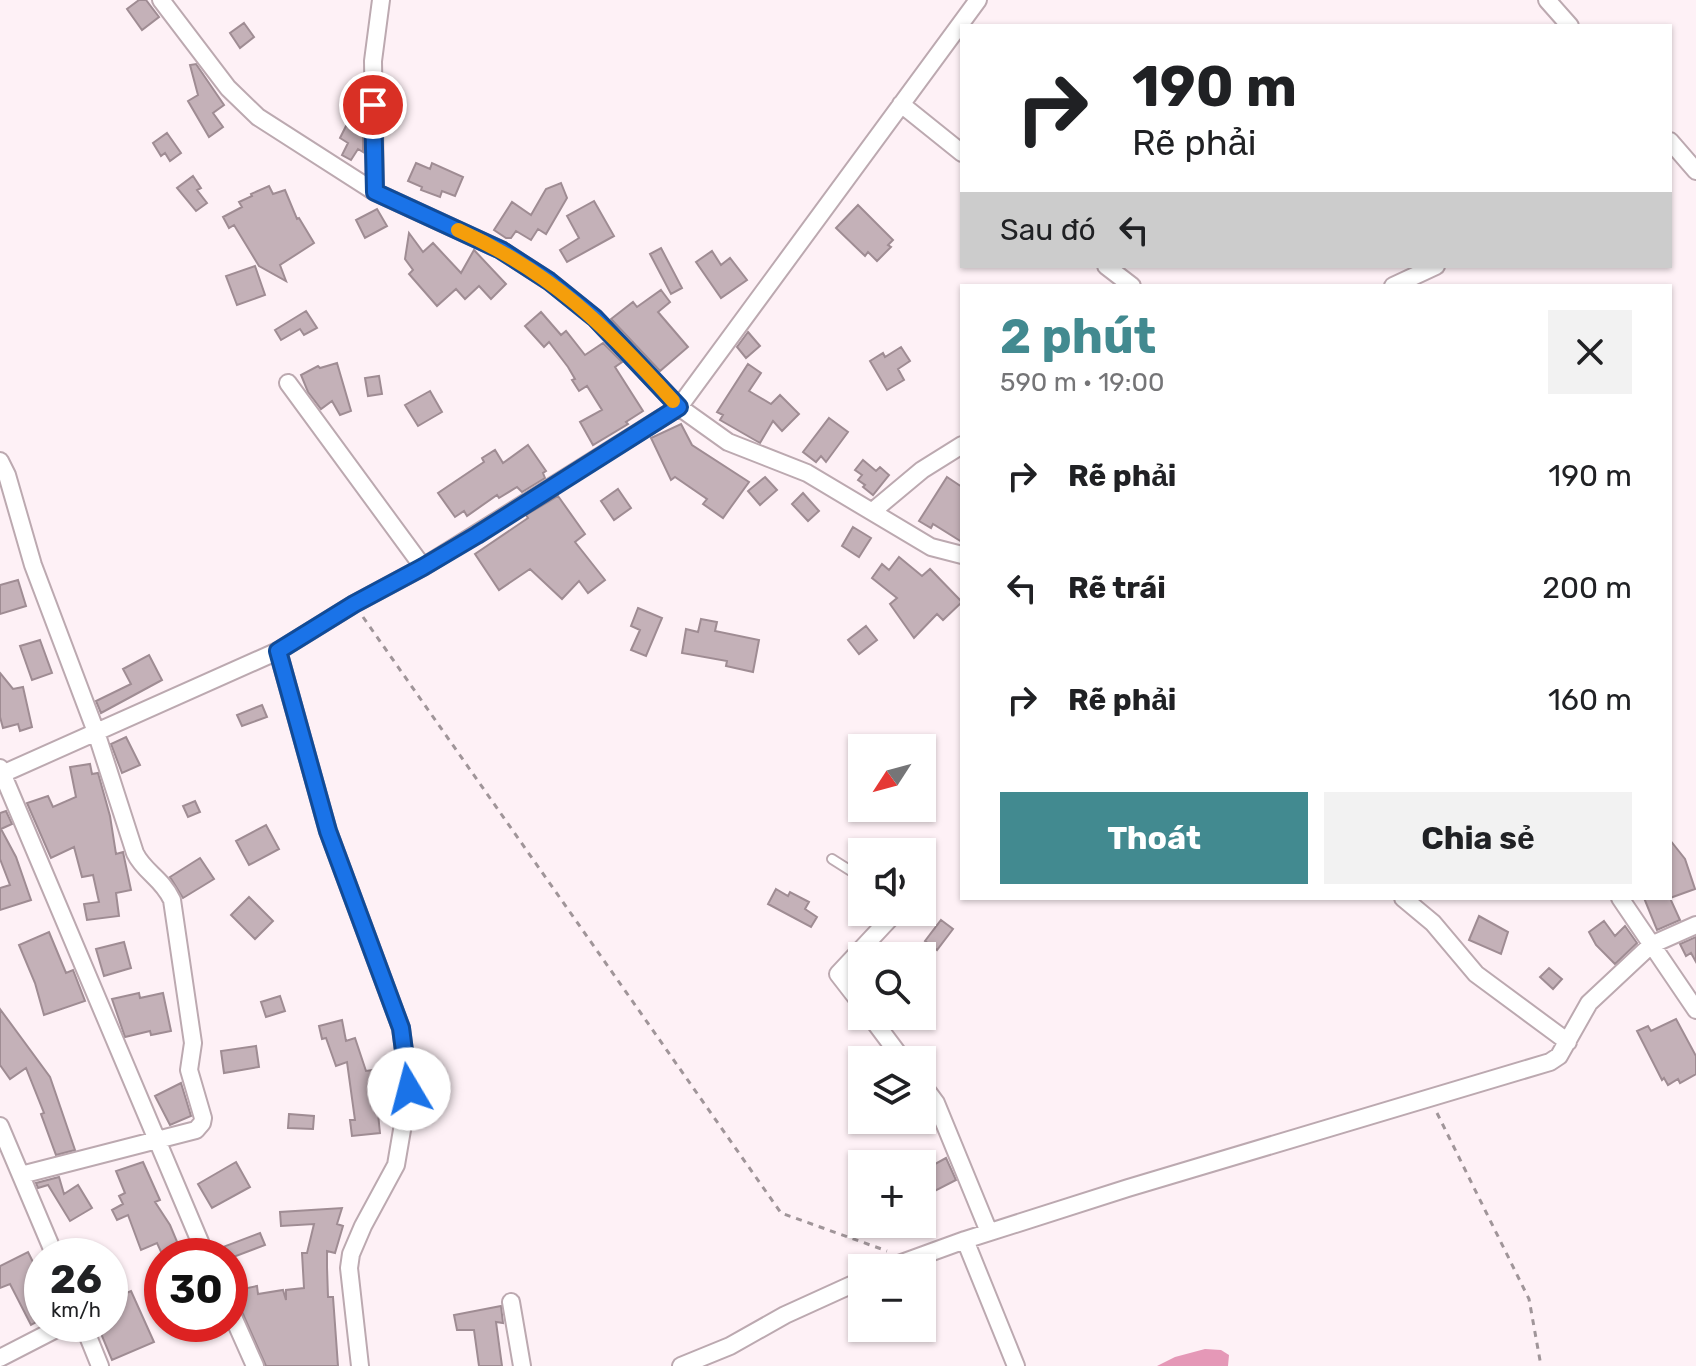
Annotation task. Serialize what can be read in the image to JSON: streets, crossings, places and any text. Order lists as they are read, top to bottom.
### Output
{
  "north": "bottom left",
  "page": {
    "turn": ["190 m", "Rẽ phải"],
    "then": "Sau đó",
    "heading": ["2 phút", "590 m · 19:00"],
    "list": [
      {
        "name": "Rẽ phải",
        "value": "190 m"
      },
      {
        "name": "Rẽ trái",
        "value": "200 m"
      },
      {
        "name": "Rẽ phải",
        "value": "160 m"
      }
    ],
    "map_buttons": ["+", "−"],
    "buttons": ["Thoát", "Chia sẻ"],
    "speed": "26 km/h",
    "limit": "30"
  }
}
